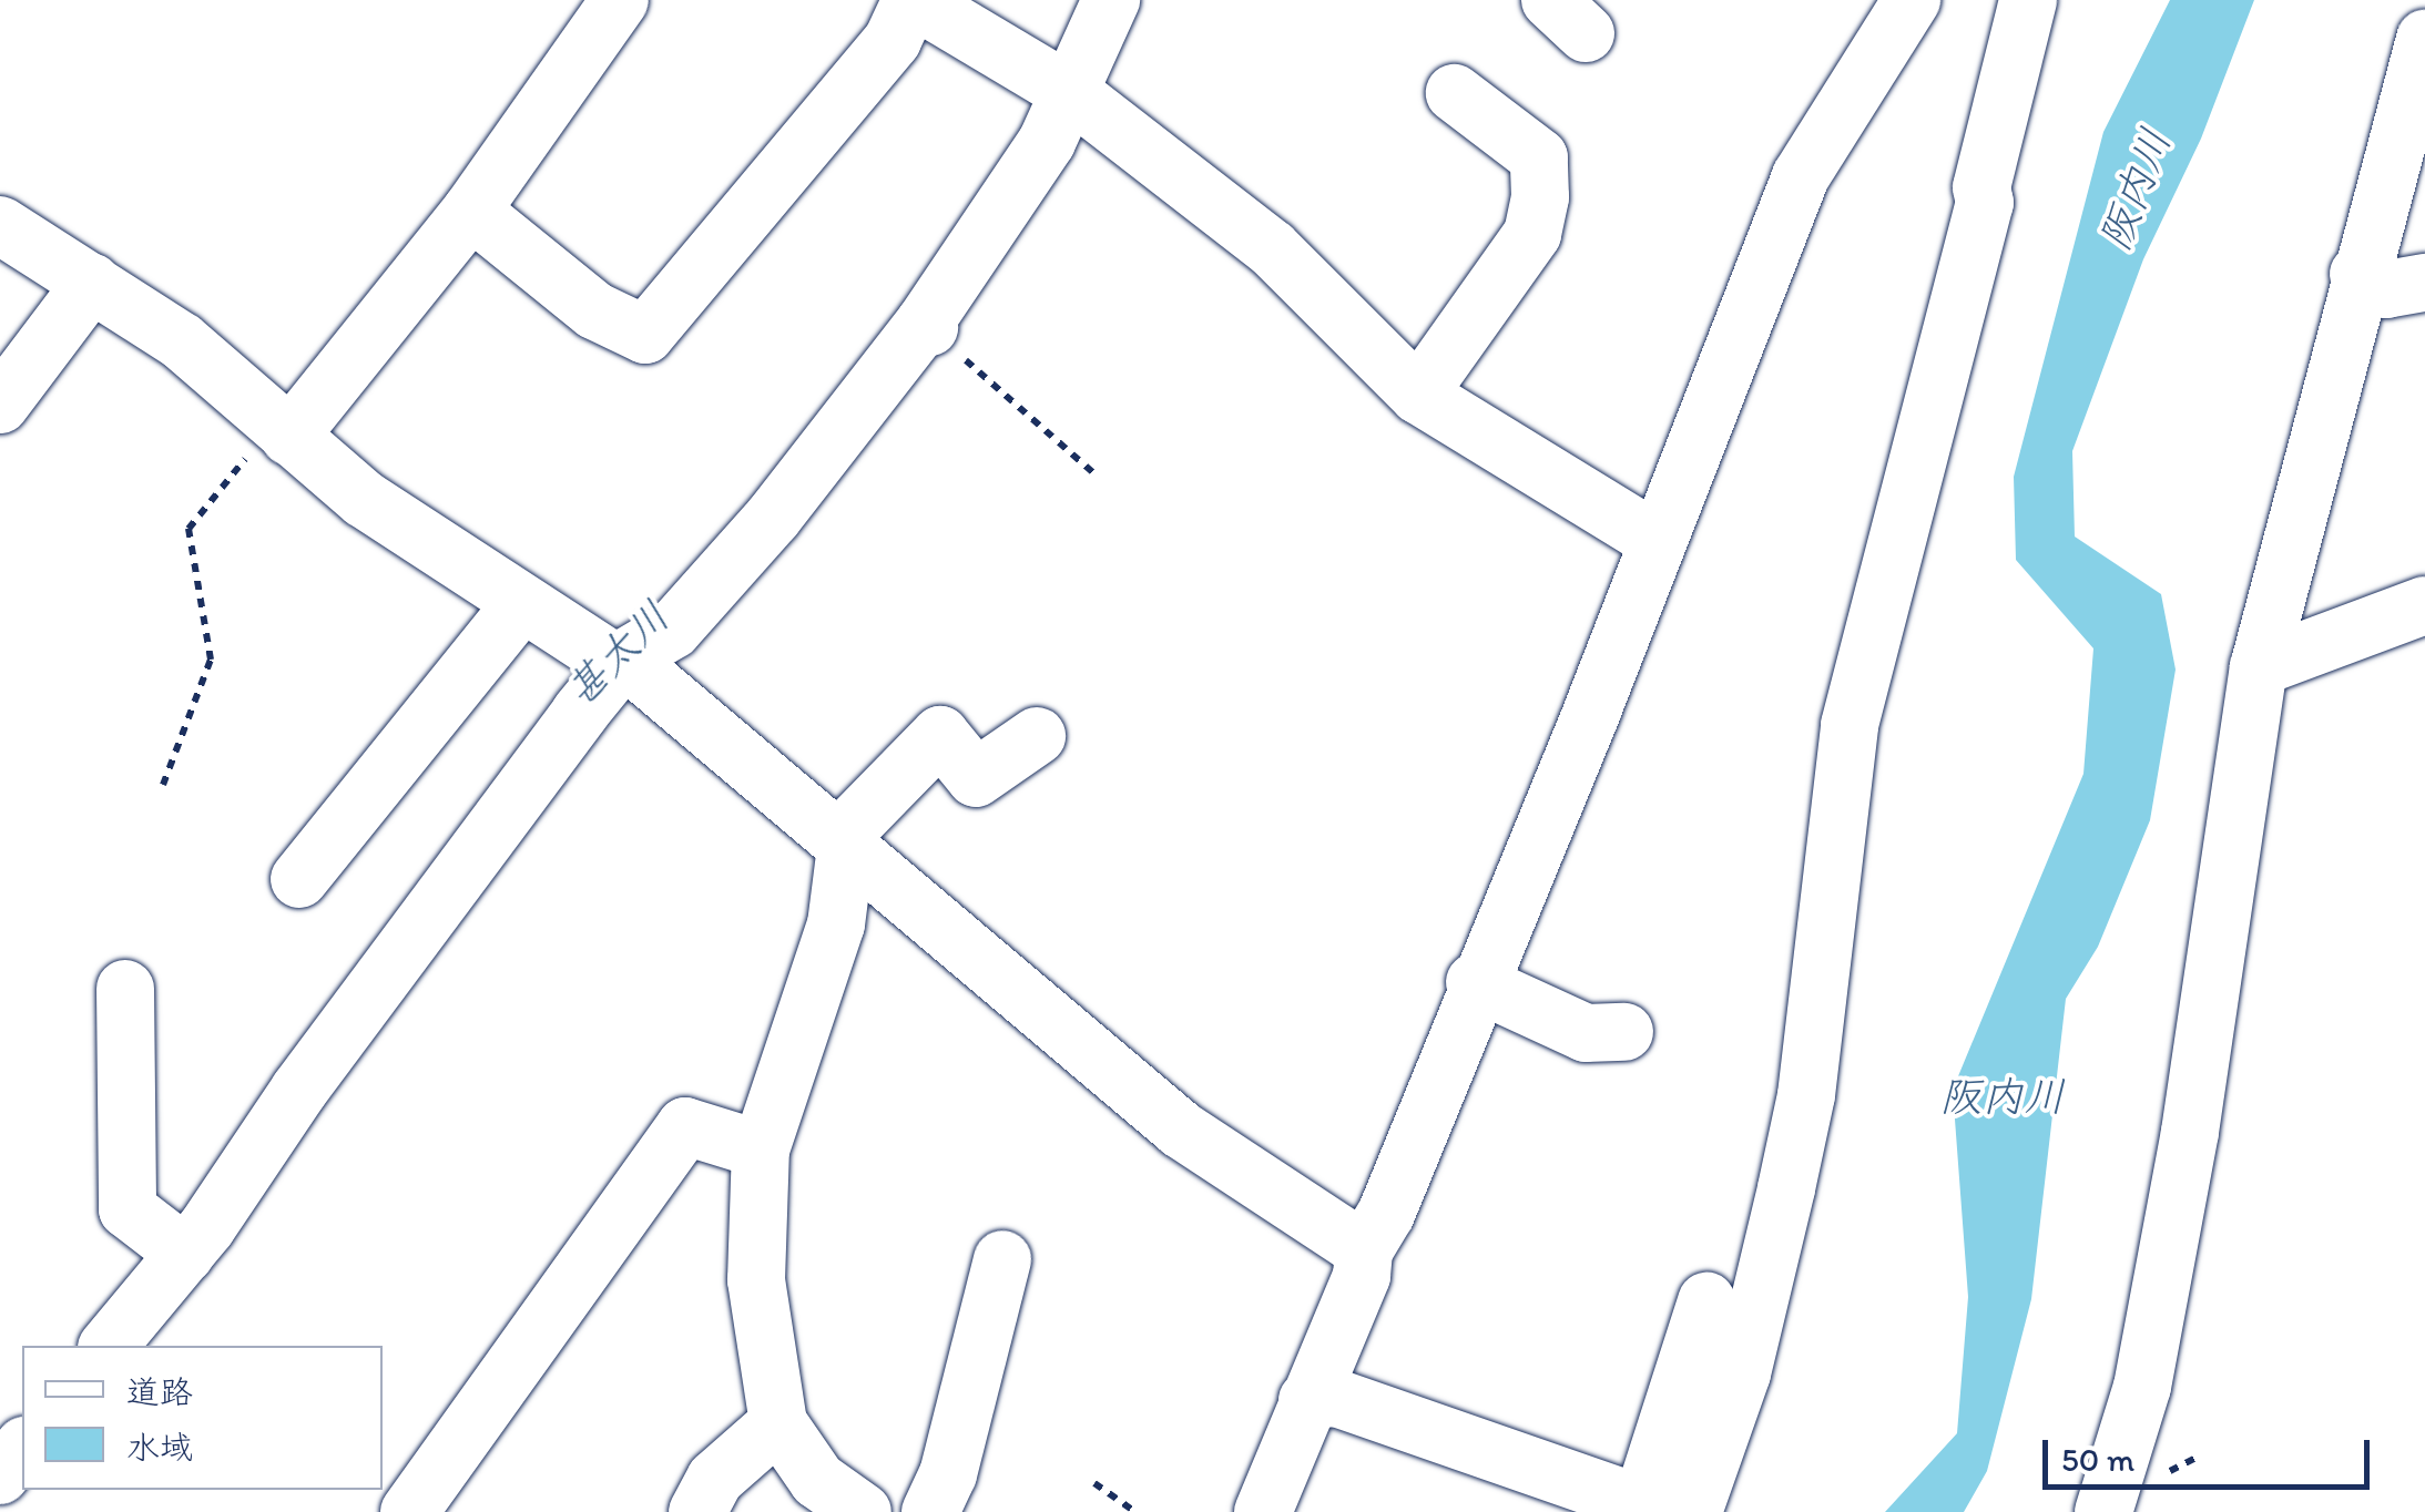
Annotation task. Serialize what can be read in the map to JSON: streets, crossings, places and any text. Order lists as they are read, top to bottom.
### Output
{
  "water": ["阪内川", "甚太川"],
  "legend": ["道路", "水域"],
  "scale_bar": "50 m"
}
